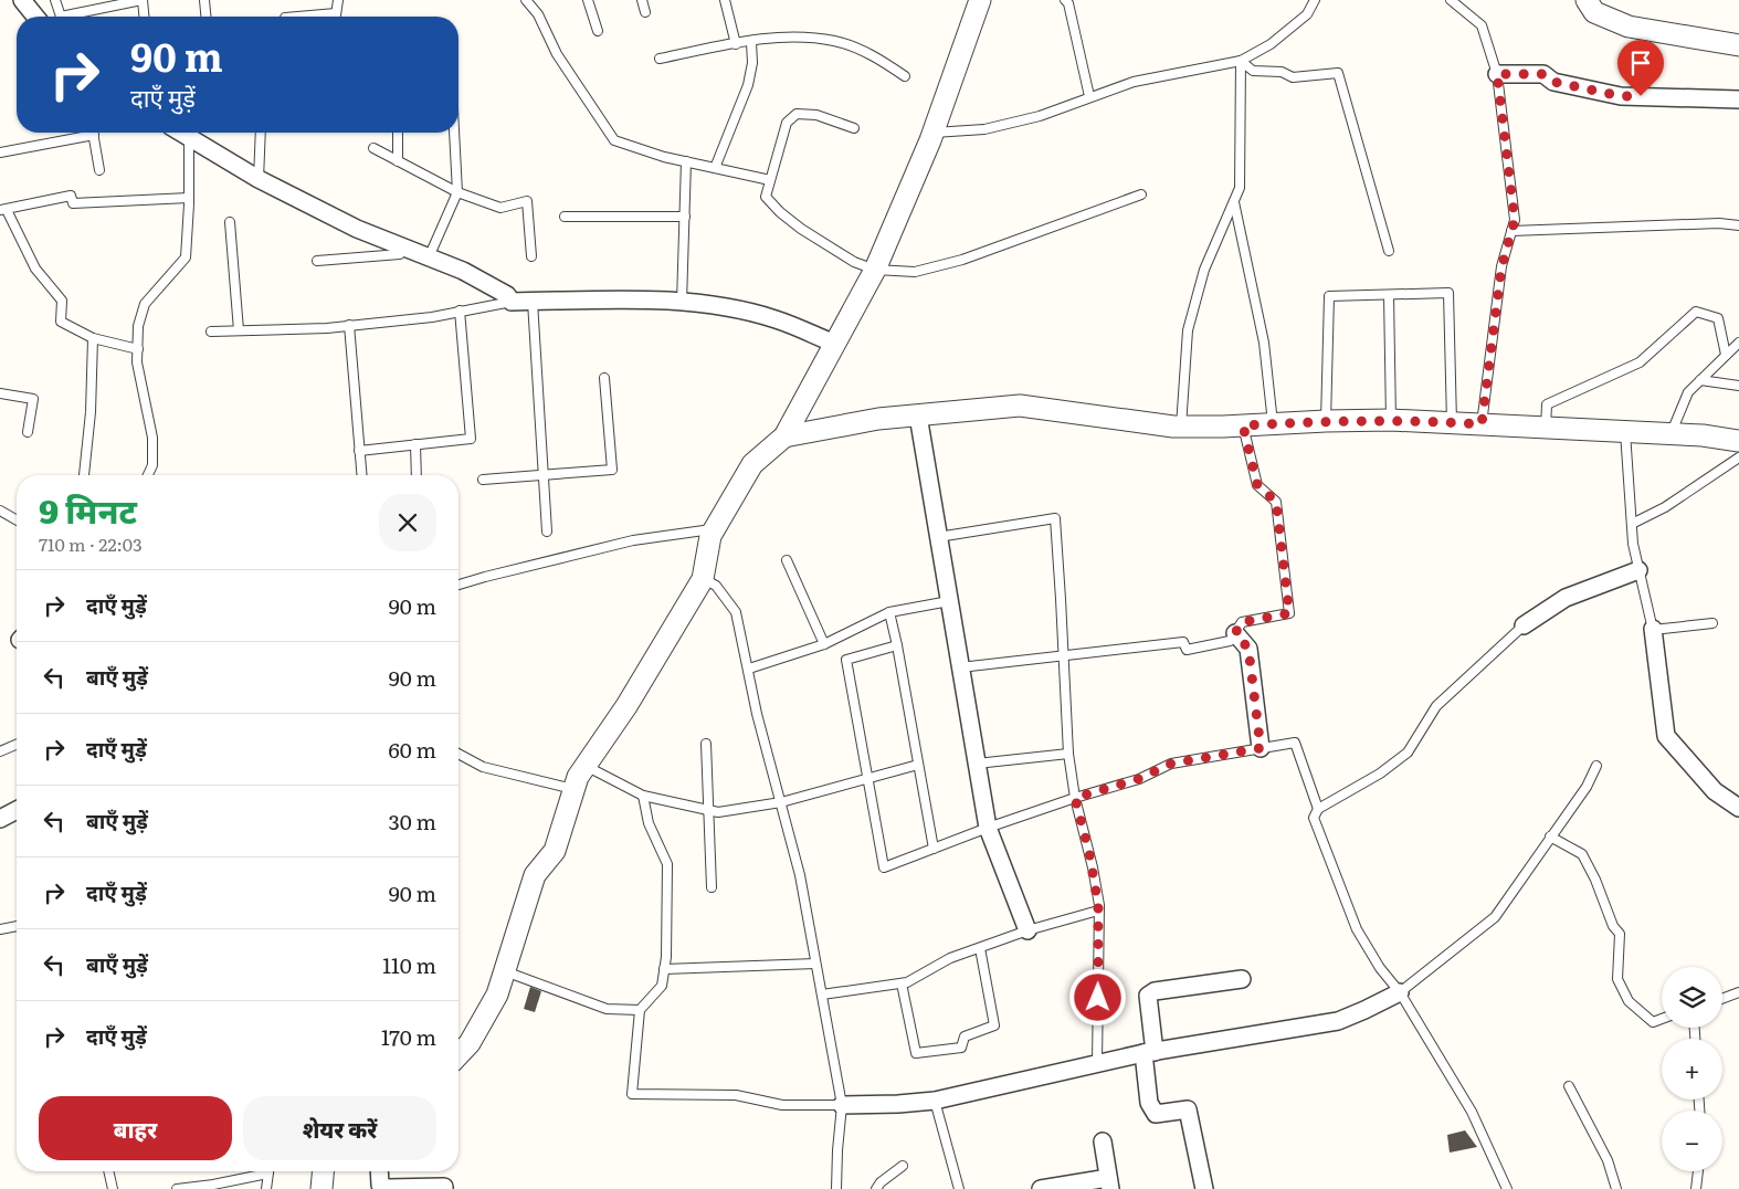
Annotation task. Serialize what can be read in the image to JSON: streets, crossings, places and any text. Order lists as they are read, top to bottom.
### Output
{
  "page": {
    "turn": ["90 m", "दाएँ मुड़ें"],
    "heading": ["9 मिनट", "710 m · 22:03"],
    "list": [
      {
        "name": "दाएँ मुड़ें",
        "value": "90 m"
      },
      {
        "name": "बाएँ मुड़ें",
        "value": "90 m"
      },
      {
        "name": "दाएँ मुड़ें",
        "value": "60 m"
      },
      {
        "name": "बाएँ मुड़ें",
        "value": "30 m"
      },
      {
        "name": "दाएँ मुड़ें",
        "value": "90 m"
      },
      {
        "name": "बाएँ मुड़ें",
        "value": "110 m"
      },
      {
        "name": "दाएँ मुड़ें",
        "value": "170 m"
      }
    ],
    "map_buttons": ["+", "−"],
    "buttons": ["बाहर", "शेयर करें"]
  }
}
